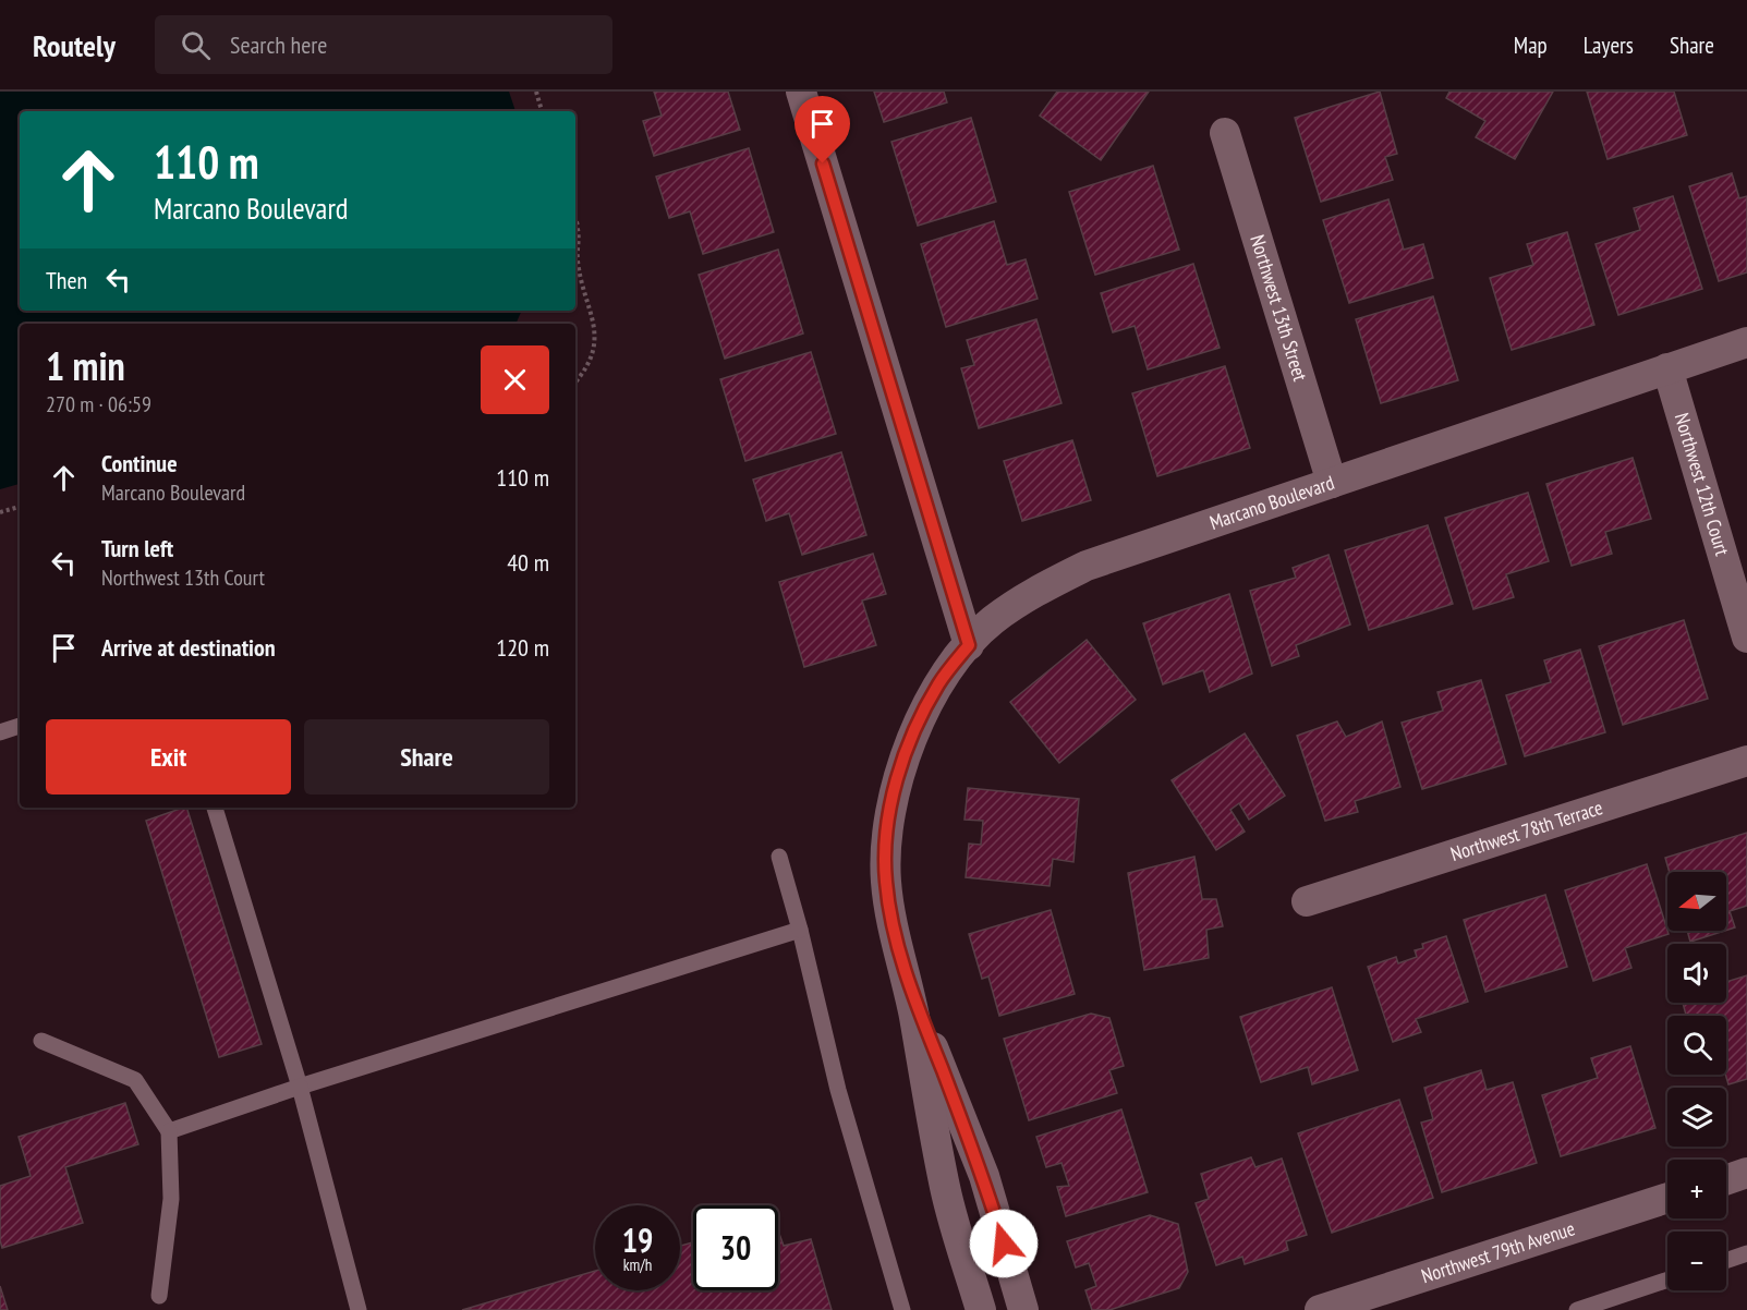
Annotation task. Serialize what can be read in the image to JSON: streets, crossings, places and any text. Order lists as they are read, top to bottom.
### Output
{
  "streets": {
    "street": [
      "Northwest 13th Street",
      "Northwest 12th Court",
      "Marcano Boulevard",
      "Northwest 78th Terrace",
      "Northwest 79th Avenue"
    ]
  },
  "crossings": [
    ["Northwest 13th Street", "Marcano Boulevard"],
    ["Northwest 12th Court", "Marcano Boulevard"]
  ],
  "north": "left",
  "page": {
    "header": "Routely",
    "search": "Search here",
    "nav": ["Map", "Layers", "Share"],
    "turn": ["110 m", "Marcano Boulevard"],
    "then": "Then",
    "heading": ["1 min", "270 m · 06:59"],
    "list": [
      {
        "name": "Continue",
        "note": "Marcano Boulevard",
        "value": "110 m"
      },
      {
        "name": "Turn left",
        "note": "Northwest 13th Court",
        "value": "40 m"
      },
      {
        "name": "Arrive at destination",
        "value": "120 m"
      }
    ],
    "buttons": ["Exit", "Share"],
    "map_buttons": ["+", "−"],
    "speed": "19 km/h",
    "limit": "30"
  }
}
